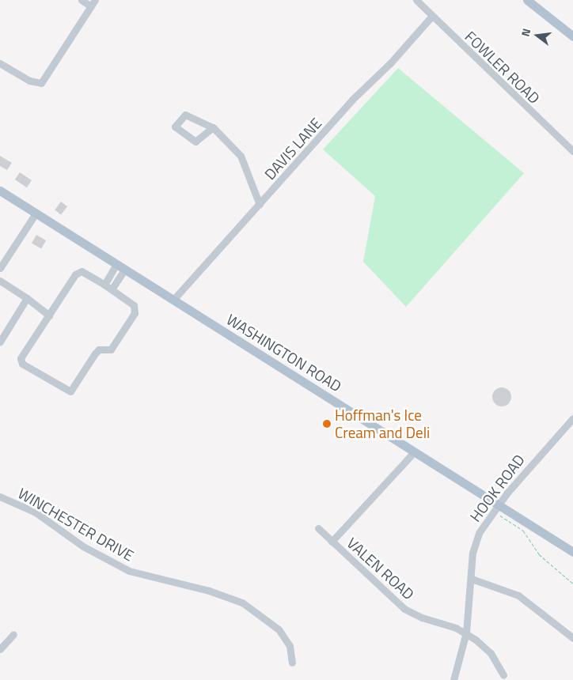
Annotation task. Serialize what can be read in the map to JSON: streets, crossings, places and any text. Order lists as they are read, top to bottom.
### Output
{
  "streets": {
    "main road": ["WASHINGTON ROAD"],
    "street": [
      "FOWLER ROAD",
      "DAVIS LANE",
      "HOOK ROAD",
      "WINCHESTER DRIVE",
      "VALEN ROAD"
    ]
  },
  "crossings": [
    ["FOWLER ROAD", "DAVIS LANE"],
    ["DAVIS LANE", "WASHINGTON ROAD"],
    ["WASHINGTON ROAD", "HOOK ROAD"],
    ["HOOK ROAD", "VALEN ROAD"]
  ],
  "places": ["Hoffman's Ice Cream and Deli"],
  "north": "left"
}
